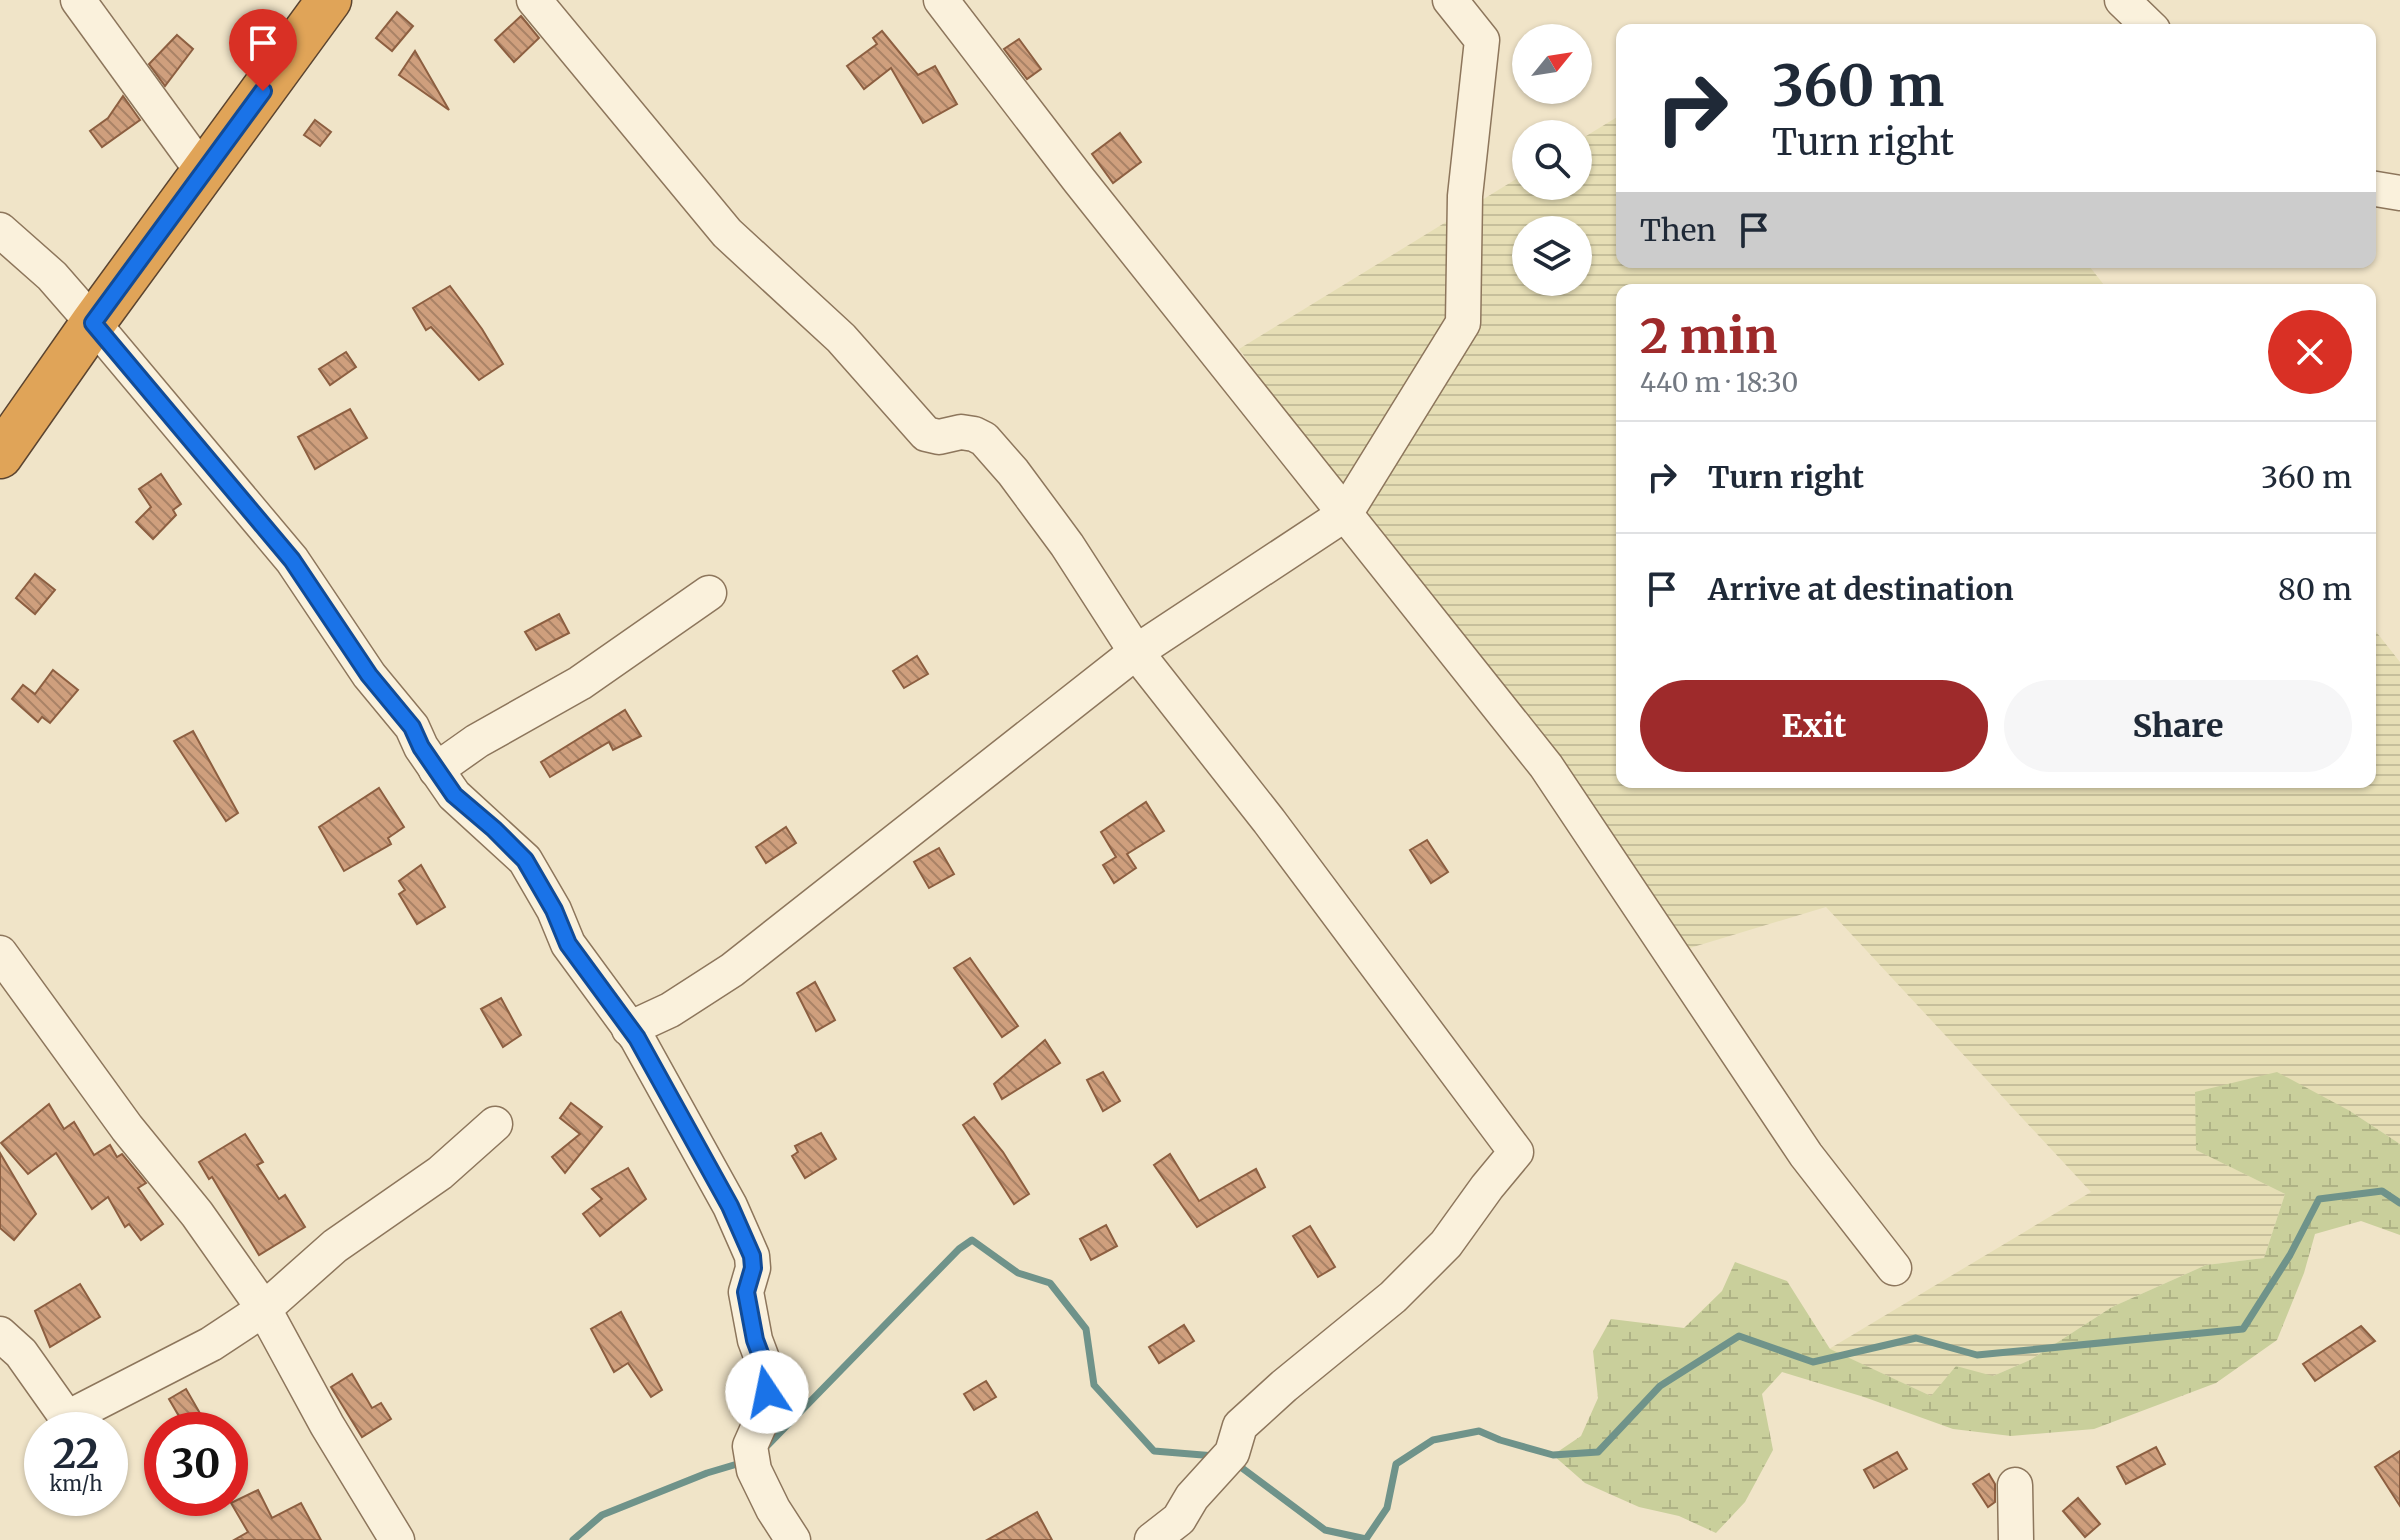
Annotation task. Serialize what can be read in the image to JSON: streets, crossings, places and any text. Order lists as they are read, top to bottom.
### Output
{
  "north": "top right",
  "page": {
    "turn": ["360 m", "Turn right"],
    "then": "Then",
    "heading": ["2 min", "440 m · 18:30"],
    "list": [
      {
        "name": "Turn right",
        "value": "360 m"
      },
      {
        "name": "Arrive at destination",
        "value": "80 m"
      }
    ],
    "buttons": ["Exit", "Share"],
    "speed": "22 km/h",
    "limit": "30"
  }
}
